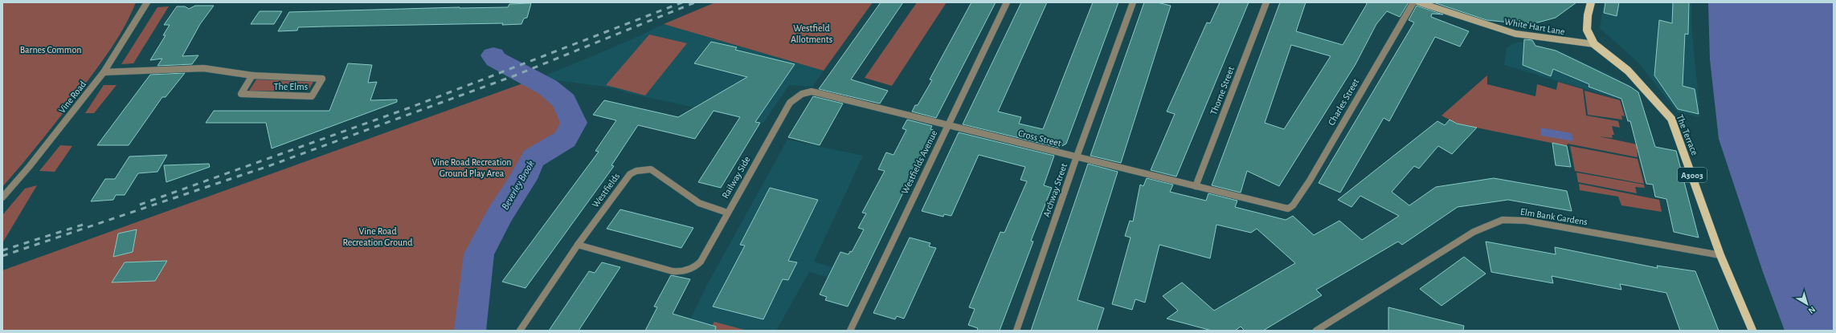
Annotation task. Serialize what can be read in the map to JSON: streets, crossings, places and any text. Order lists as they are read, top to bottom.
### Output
{
  "streets": {
    "main road": ["The Terrace", "A3003"],
    "street": [
      "White Hart Lane",
      "The Elms",
      "Thorne Street",
      "Vine Road",
      "Charles Street",
      "Cross Street",
      "Westfields Avenue",
      "Railway Side",
      "Westfields",
      "Archway Street",
      "Elm Bank Gardens"
    ]
  },
  "crossings": [
    ["White Hart Lane", "The Terrace"],
    ["White Hart Lane", "A3003"],
    ["The Elms", "Vine Road"],
    ["Thorne Street", "Cross Street"],
    ["Charles Street", "Cross Street"],
    ["The Terrace", "A3003"],
    ["The Terrace", "Elm Bank Gardens"],
    ["Cross Street", "Westfields Avenue"],
    ["Cross Street", "Railway Side"],
    ["Cross Street", "Archway Street"],
    ["Railway Side", "Westfields"]
  ],
  "water": ["Beverley Brook"],
  "parks": [
    "Westfield Allotments",
    "Barnes Common",
    "Vine Road Recreation Ground Play Area",
    "Vine Road Recreation Ground"
  ],
  "north": "bottom right"
}
